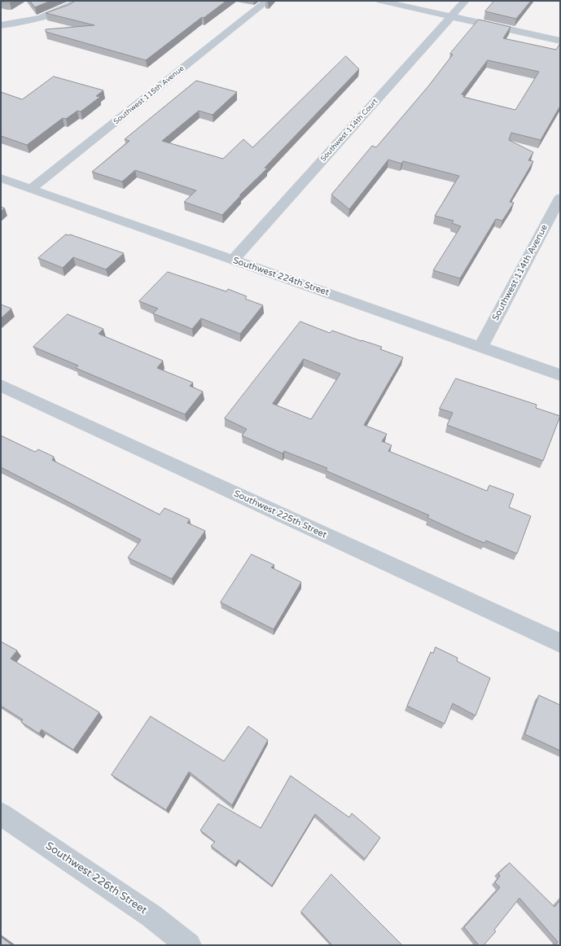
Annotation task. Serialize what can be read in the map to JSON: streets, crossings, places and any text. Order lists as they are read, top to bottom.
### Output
{
  "streets": {
    "street": [
      "Southwest 115th Avenue",
      "Southwest 114th Court",
      "Southwest 114th Avenue",
      "Southwest 224th Street",
      "Southwest 225th Street",
      "Southwest 226th Street"
    ]
  },
  "crossings": [
    ["Southwest 115th Avenue", "Southwest 224th Street"],
    ["Southwest 114th Court", "Southwest 224th Street"],
    ["Southwest 114th Avenue", "Southwest 224th Street"]
  ]
}
